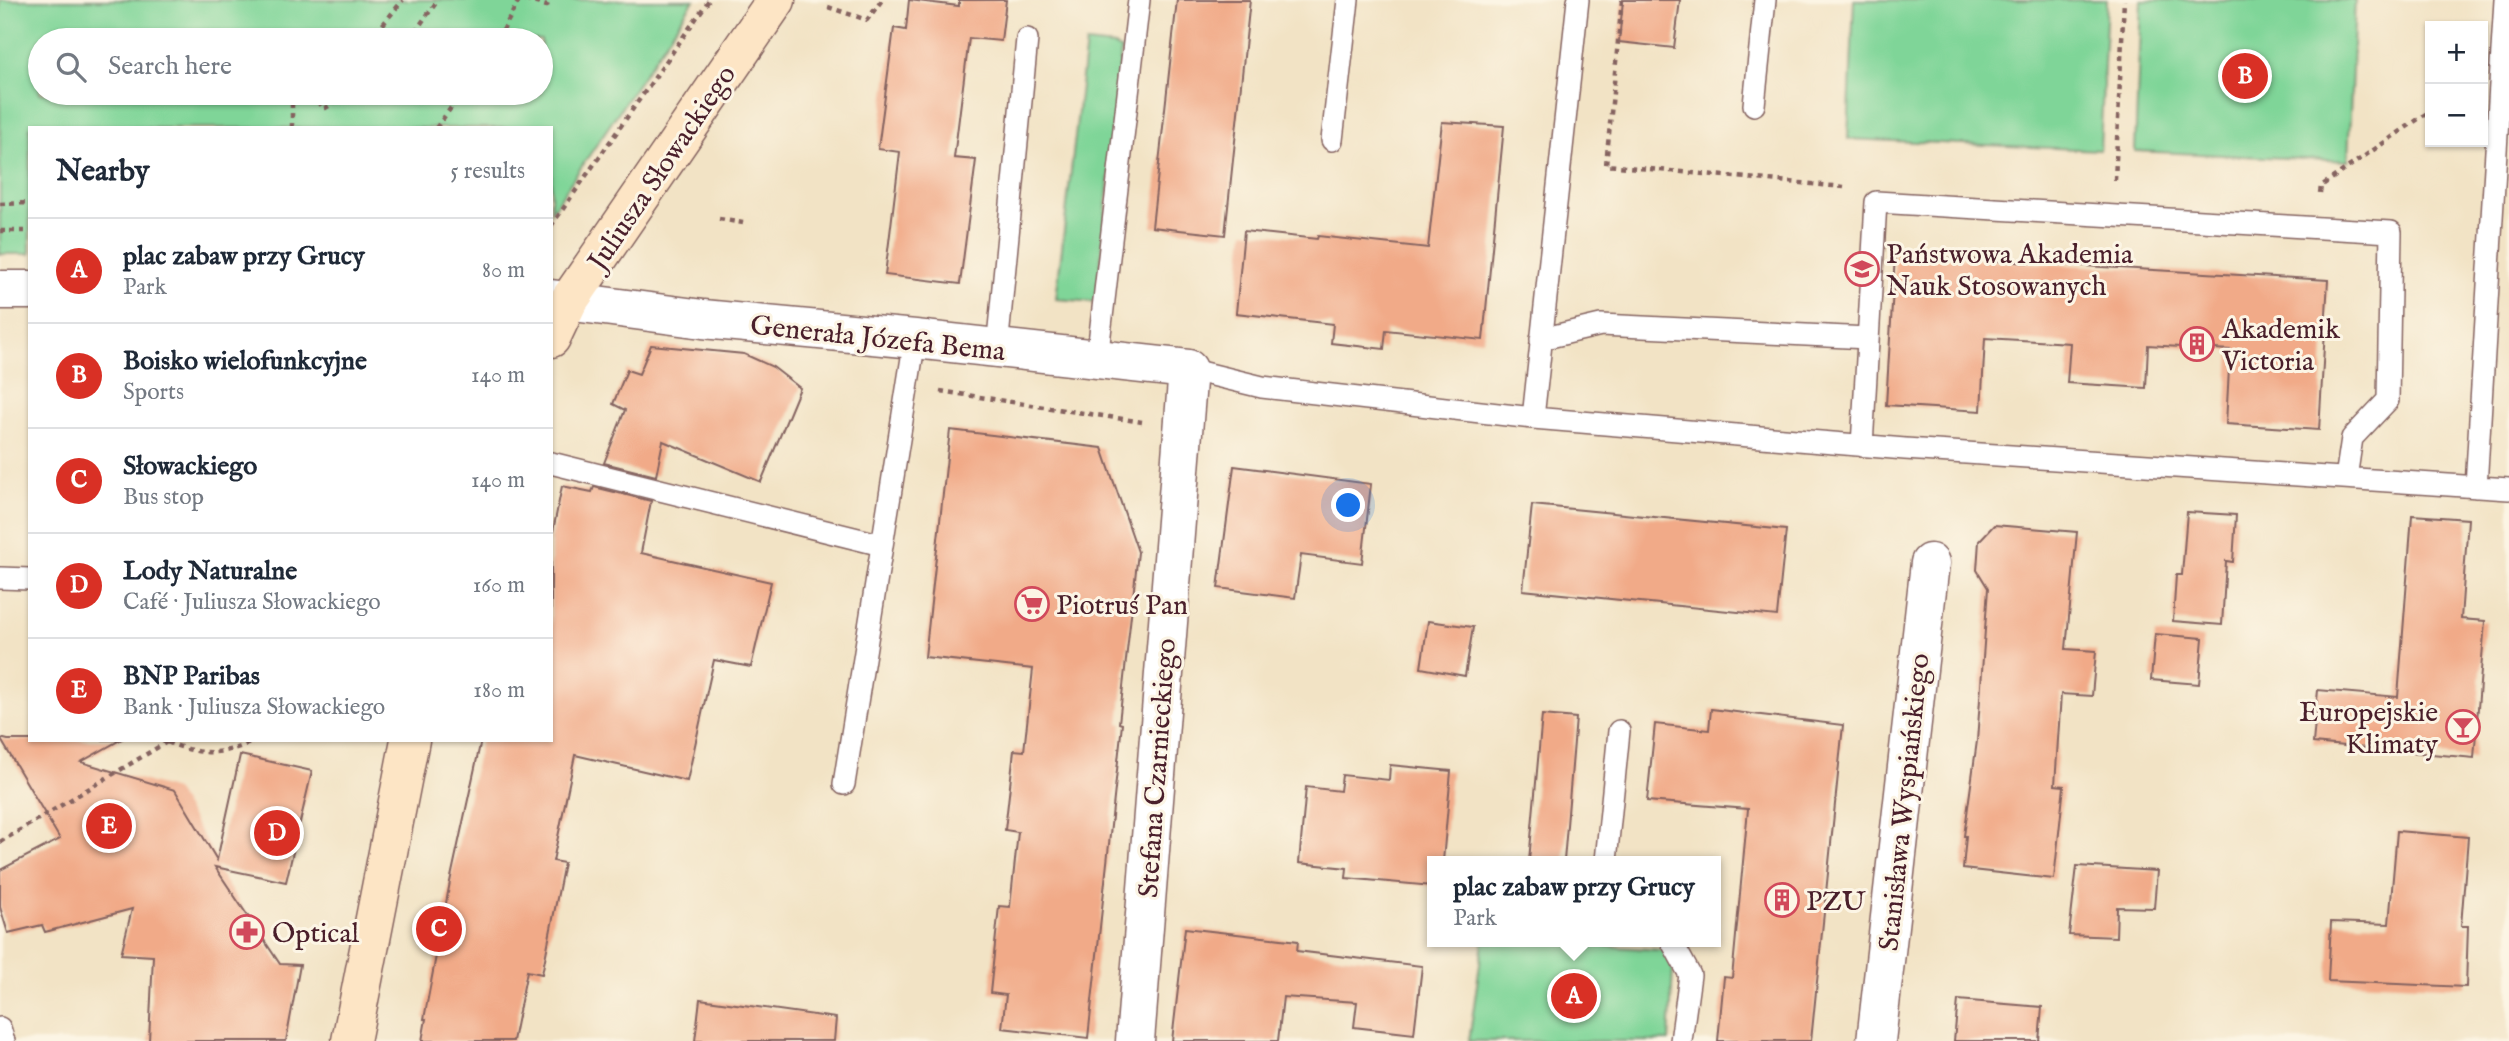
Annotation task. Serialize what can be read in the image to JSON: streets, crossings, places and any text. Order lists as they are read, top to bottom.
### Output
{
  "streets": {
    "main road": ["Juliusza Słowackiego"],
    "street": ["Generała Józefa Bema", "Stefana Czarnieckiego", "Stanisława Wyspiańskiego"]
  },
  "crossings": [
    ["Juliusza Słowackiego", "Generała Józefa Bema"],
    ["Generała Józefa Bema", "Stefana Czarnieckiego"]
  ],
  "places": {
    "school or university": ["Państwowa Akademia Nauk Stosowanych"],
    "building": ["Akademik Victoria", "PZU"],
    "supermarket": ["Piotruś Pan"],
    "bar": ["Europejskie Klimaty"],
    "pharmacy": ["Optical"]
  },
  "page": {
    "map_buttons": ["+", "−"],
    "search": "Search here",
    "pins": [
      "B",
      "E",
      "D",
      "C",
      "A"
    ],
    "heading": ["Nearby", "5 results"],
    "list": [
      {
        "mark": "A",
        "name": "plac zabaw przy Grucy",
        "note": "Park",
        "value": "80 m"
      },
      {
        "mark": "B",
        "name": "Boisko wielofunkcyjne",
        "note": "Sports",
        "value": "140 m"
      },
      {
        "mark": "C",
        "name": "Słowackiego",
        "note": "Bus stop",
        "value": "140 m"
      },
      {
        "mark": "D",
        "name": "Lody Naturalne",
        "note": "Café · Juliusza Słowackiego",
        "value": "160 m"
      },
      {
        "mark": "E",
        "name": "BNP Paribas",
        "note": "Bank · Juliusza Słowackiego",
        "value": "180 m"
      }
    ],
    "popup": ["plac zabaw przy Grucy", "Park"]
  }
}
